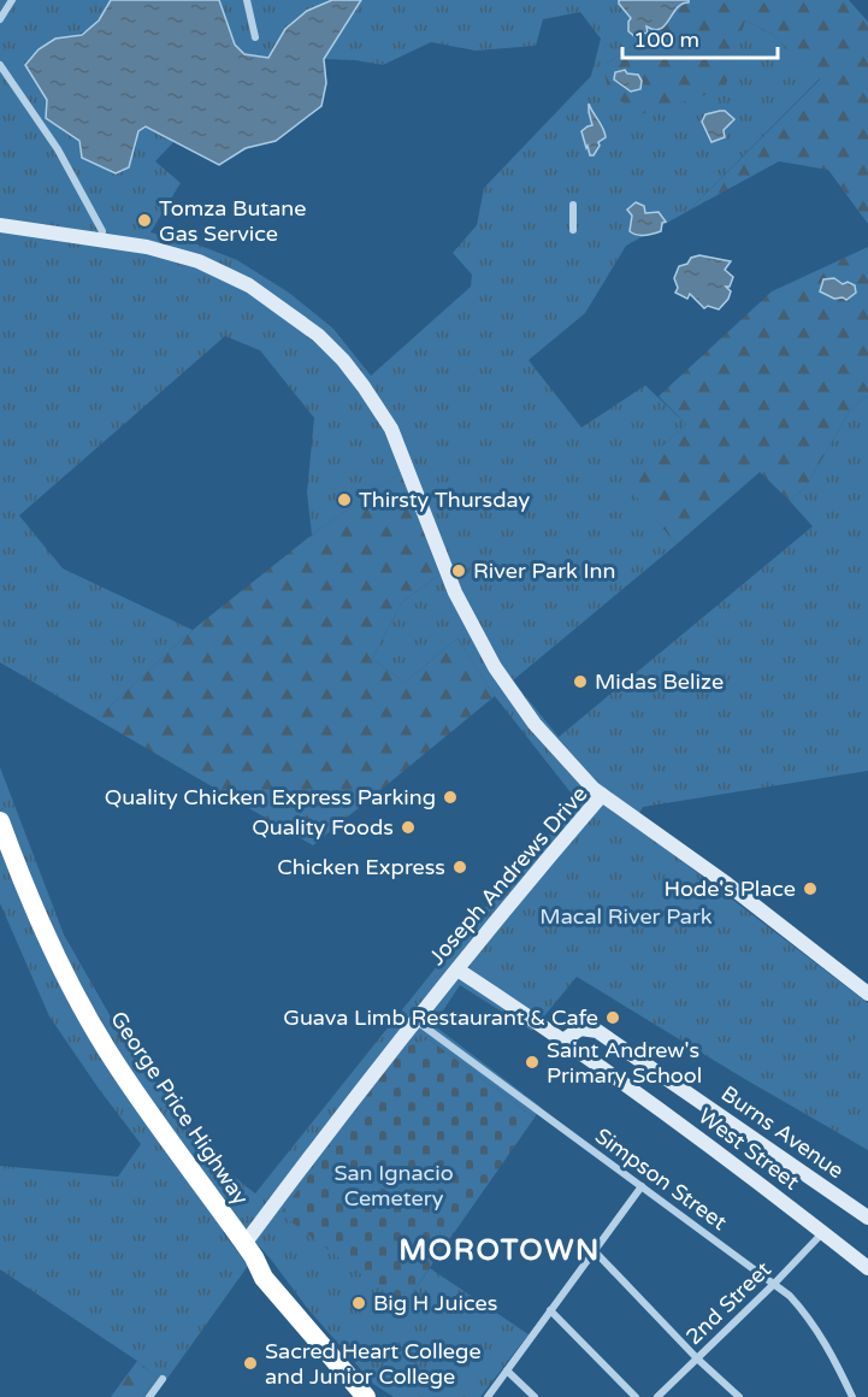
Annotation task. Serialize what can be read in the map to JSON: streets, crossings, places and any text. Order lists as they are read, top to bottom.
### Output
{
  "streets": {
    "highway": ["George Price Highway"],
    "street": [
      "Joseph Andrews Drive",
      "Burns Avenue",
      "West Street",
      "Simpson Street",
      "2nd Street"
    ]
  },
  "crossings": [
    ["Joseph Andrews Drive", "George Price Highway"],
    ["Joseph Andrews Drive", "West Street"],
    ["Joseph Andrews Drive", "Simpson Street"],
    ["Burns Avenue", "West Street"],
    ["West Street", "2nd Street"],
    ["Simpson Street", "2nd Street"]
  ],
  "districts": ["MOROTOWN"],
  "parks": ["Macal River Park", "San Ignacio Cemetery"],
  "places": [
    "Tomza Butane Gas Service",
    "Thirsty Thursday",
    "River Park Inn",
    "Midas Belize",
    "Quality Chicken Express Parking",
    "Quality Foods",
    "Chicken Express",
    "Hode's Place",
    "Guava Limb Restaurant & Cafe",
    "Saint Andrew's Primary School",
    "Big H Juices",
    "Sacred Heart College and Junior College"
  ],
  "scale_bar": "100 m"
}
